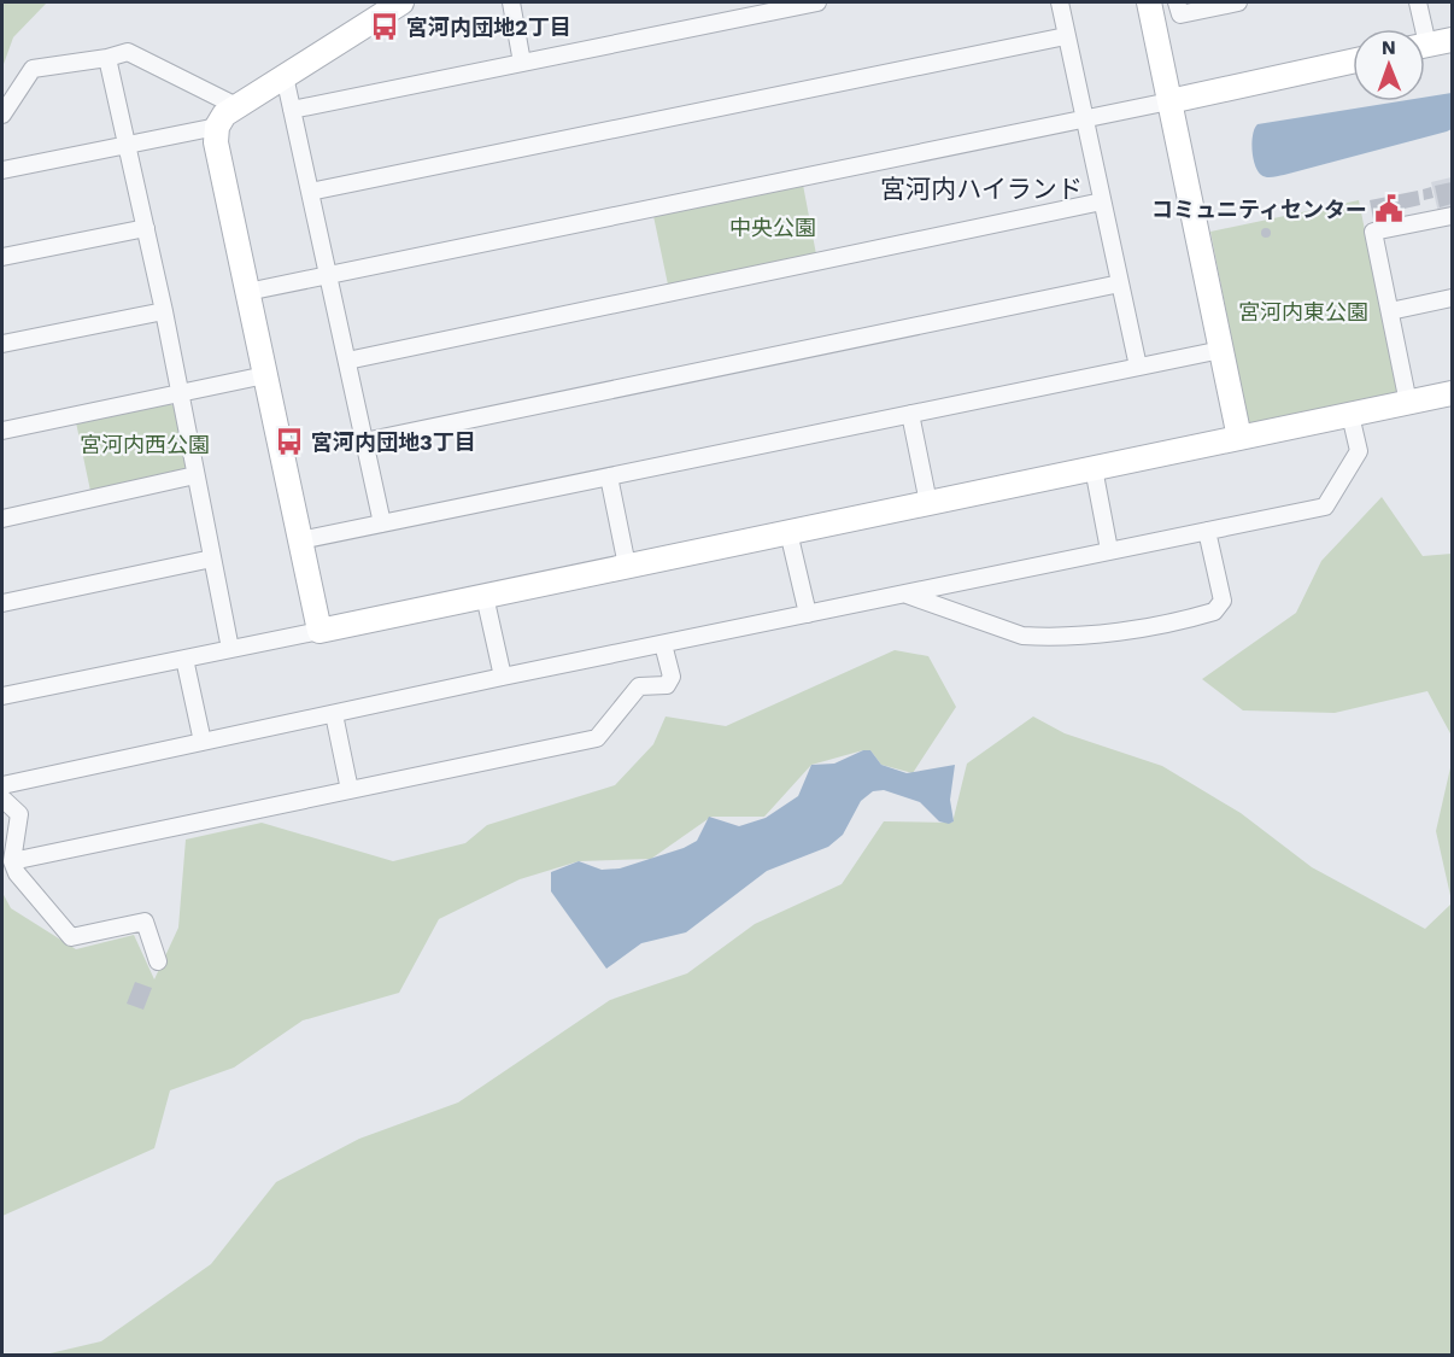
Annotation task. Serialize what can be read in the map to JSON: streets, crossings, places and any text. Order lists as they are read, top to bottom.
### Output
{
  "districts": ["宮河内ハイランド"],
  "parks": ["中央公園", "宮河内東公園", "宮河内西公園"],
  "places": {
    "bus stop": ["宮河内団地2丁目", "宮河内団地3丁目"],
    "public building": ["コミュニティセンター"]
  },
  "north": "top"
}
